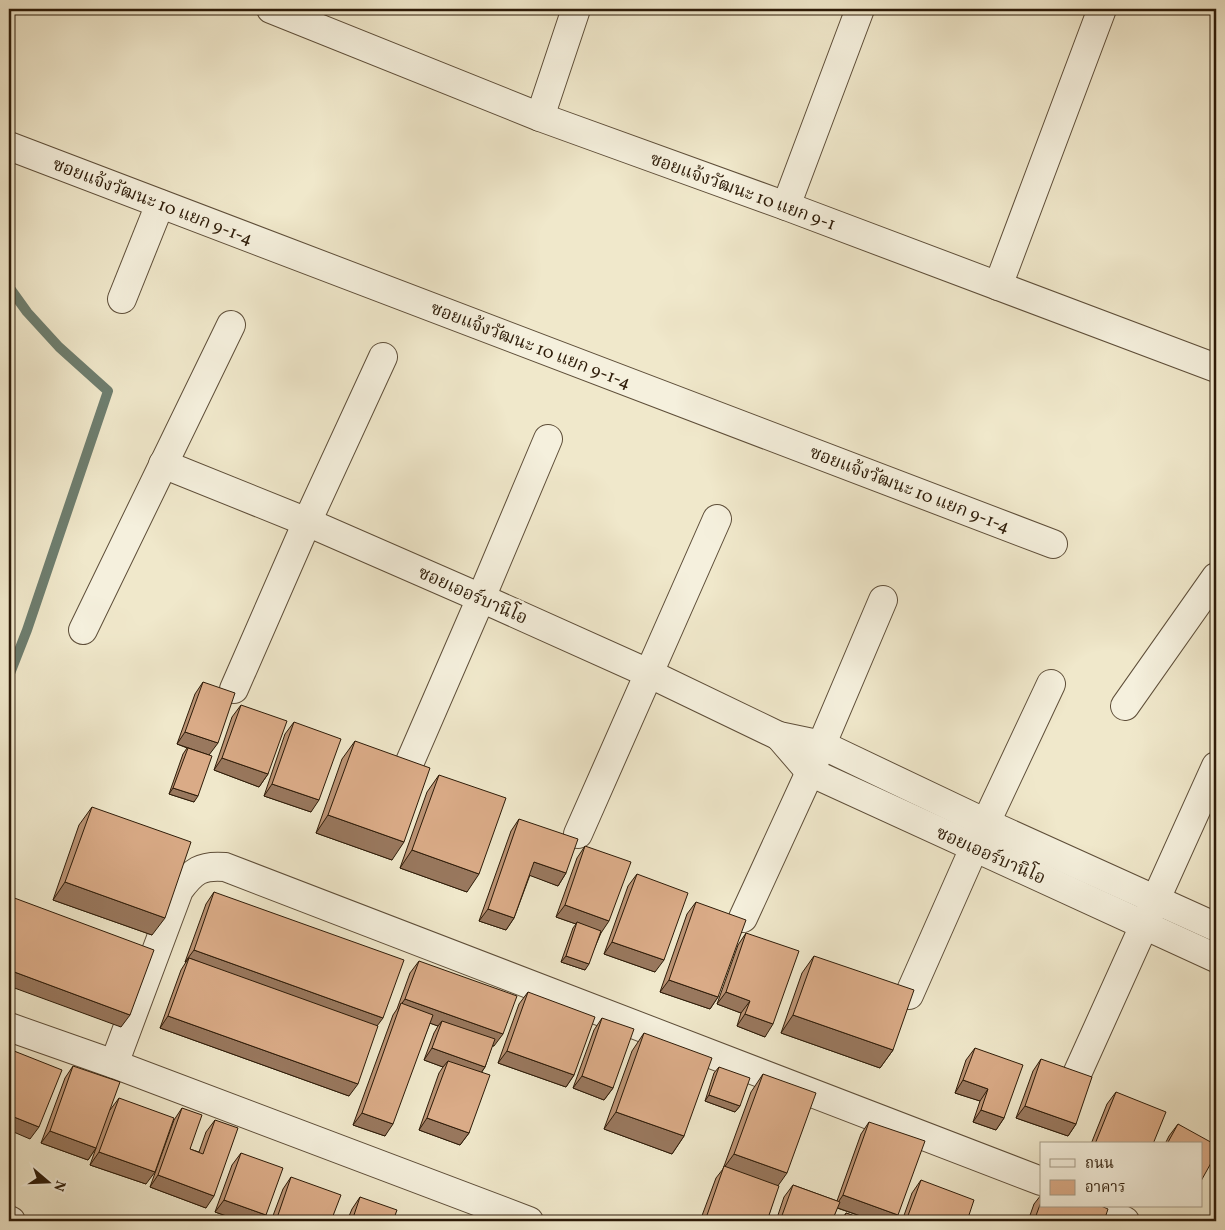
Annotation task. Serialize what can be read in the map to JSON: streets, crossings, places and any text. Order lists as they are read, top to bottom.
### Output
{
  "streets": {
    "street": ["ซอยแจ้งวัฒนะ 10 แยก 9-1", "ซอยแจ้งวัฒนะ 10 แยก 9-1-4", "ซอยเออร์บานิโอ"]
  },
  "legend": ["ถนน", "อาคาร"],
  "north": "right"
}
